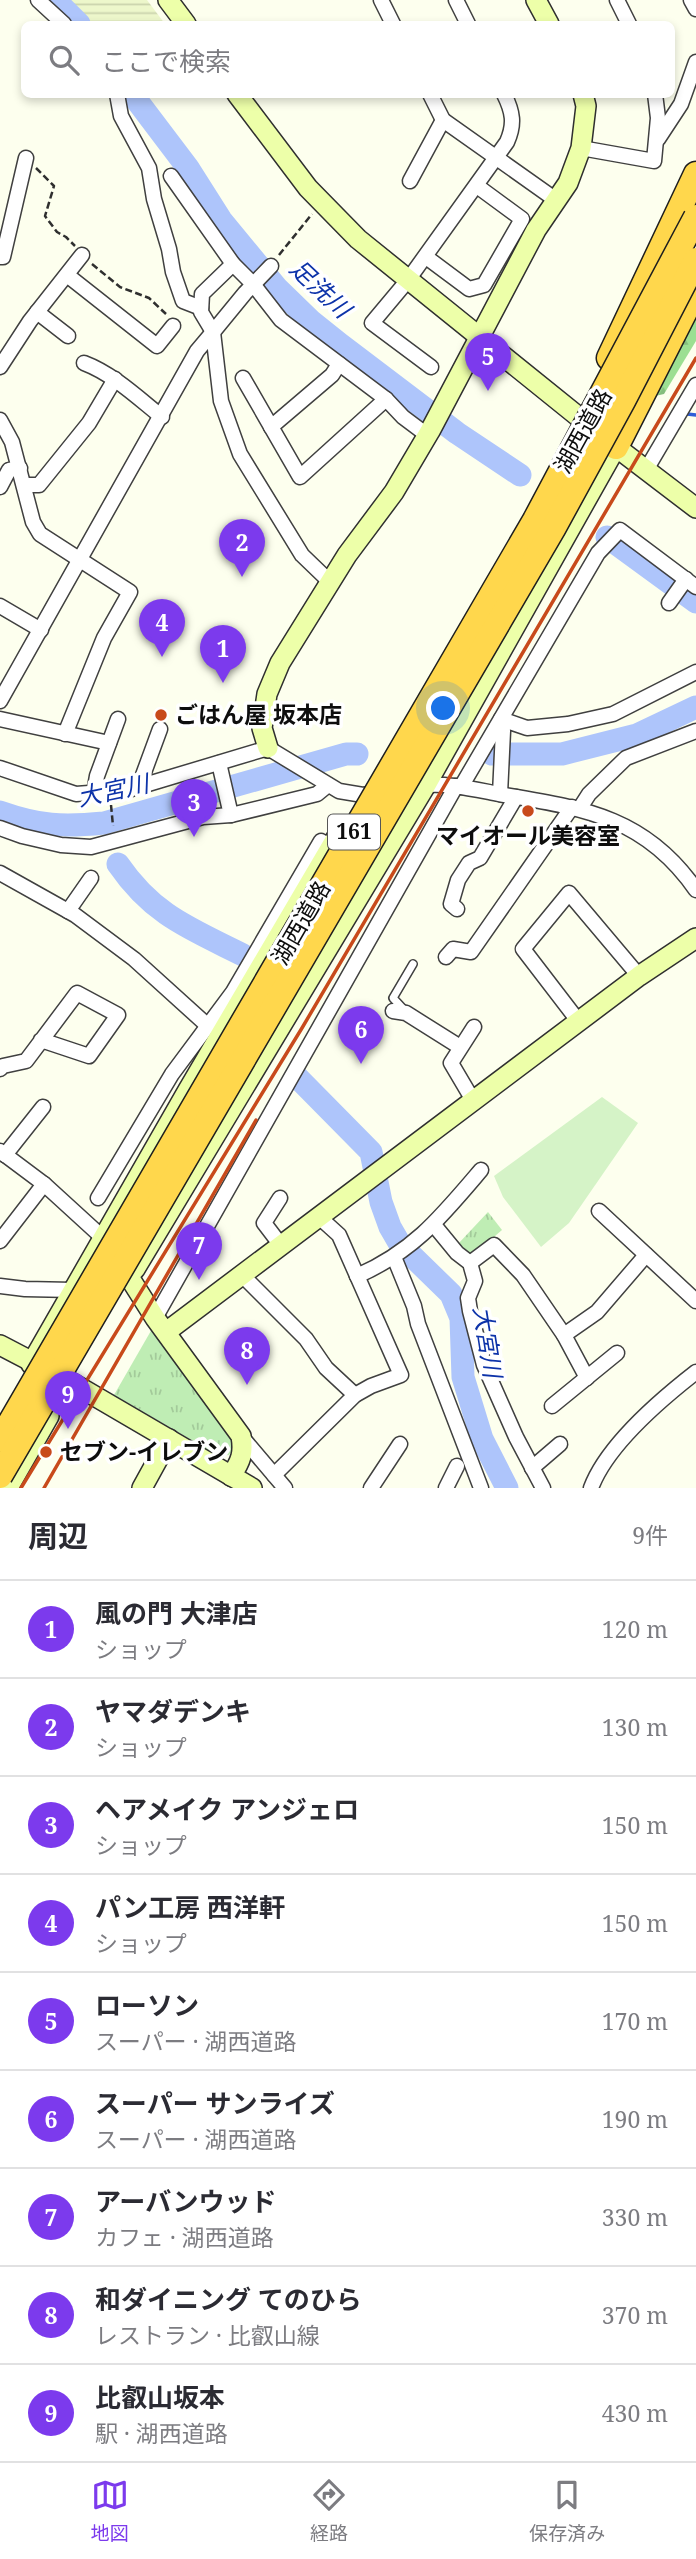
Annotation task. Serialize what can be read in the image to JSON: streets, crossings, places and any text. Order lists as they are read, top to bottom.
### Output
{
  "streets": {
    "highway": ["湖西道路", "161"]
  },
  "water": ["足洗川", "大宮川"],
  "places": ["ごはん屋 坂本店", "マイオール美容室", "セブン-イレブン"],
  "page": {
    "search": "ここで検索",
    "pins": [
      "5",
      "2",
      "4",
      "1",
      "3",
      "6",
      "7",
      "8",
      "9"
    ],
    "heading": ["周辺", "9件"],
    "list": [
      {
        "mark": "1",
        "name": "風の門 大津店",
        "note": "ショップ",
        "value": "120 m"
      },
      {
        "mark": "2",
        "name": "ヤマダデンキ",
        "note": "ショップ",
        "value": "130 m"
      },
      {
        "mark": "3",
        "name": "ヘアメイク アンジェロ",
        "note": "ショップ",
        "value": "150 m"
      },
      {
        "mark": "4",
        "name": "パン工房 西洋軒",
        "note": "ショップ",
        "value": "150 m"
      },
      {
        "mark": "5",
        "name": "ローソン",
        "note": "スーパー · 湖西道路",
        "value": "170 m"
      },
      {
        "mark": "6",
        "name": "スーパー サンライズ",
        "note": "スーパー · 湖西道路",
        "value": "190 m"
      },
      {
        "mark": "7",
        "name": "アーバンウッド",
        "note": "カフェ · 湖西道路",
        "value": "330 m"
      },
      {
        "mark": "8",
        "name": "和ダイニング てのひら",
        "note": "レストラン · 比叡山線",
        "value": "370 m"
      },
      {
        "mark": "9",
        "name": "比叡山坂本",
        "note": "駅 · 湖西道路",
        "value": "430 m"
      }
    ],
    "nav": ["地図", "経路", "保存済み"]
  }
}
